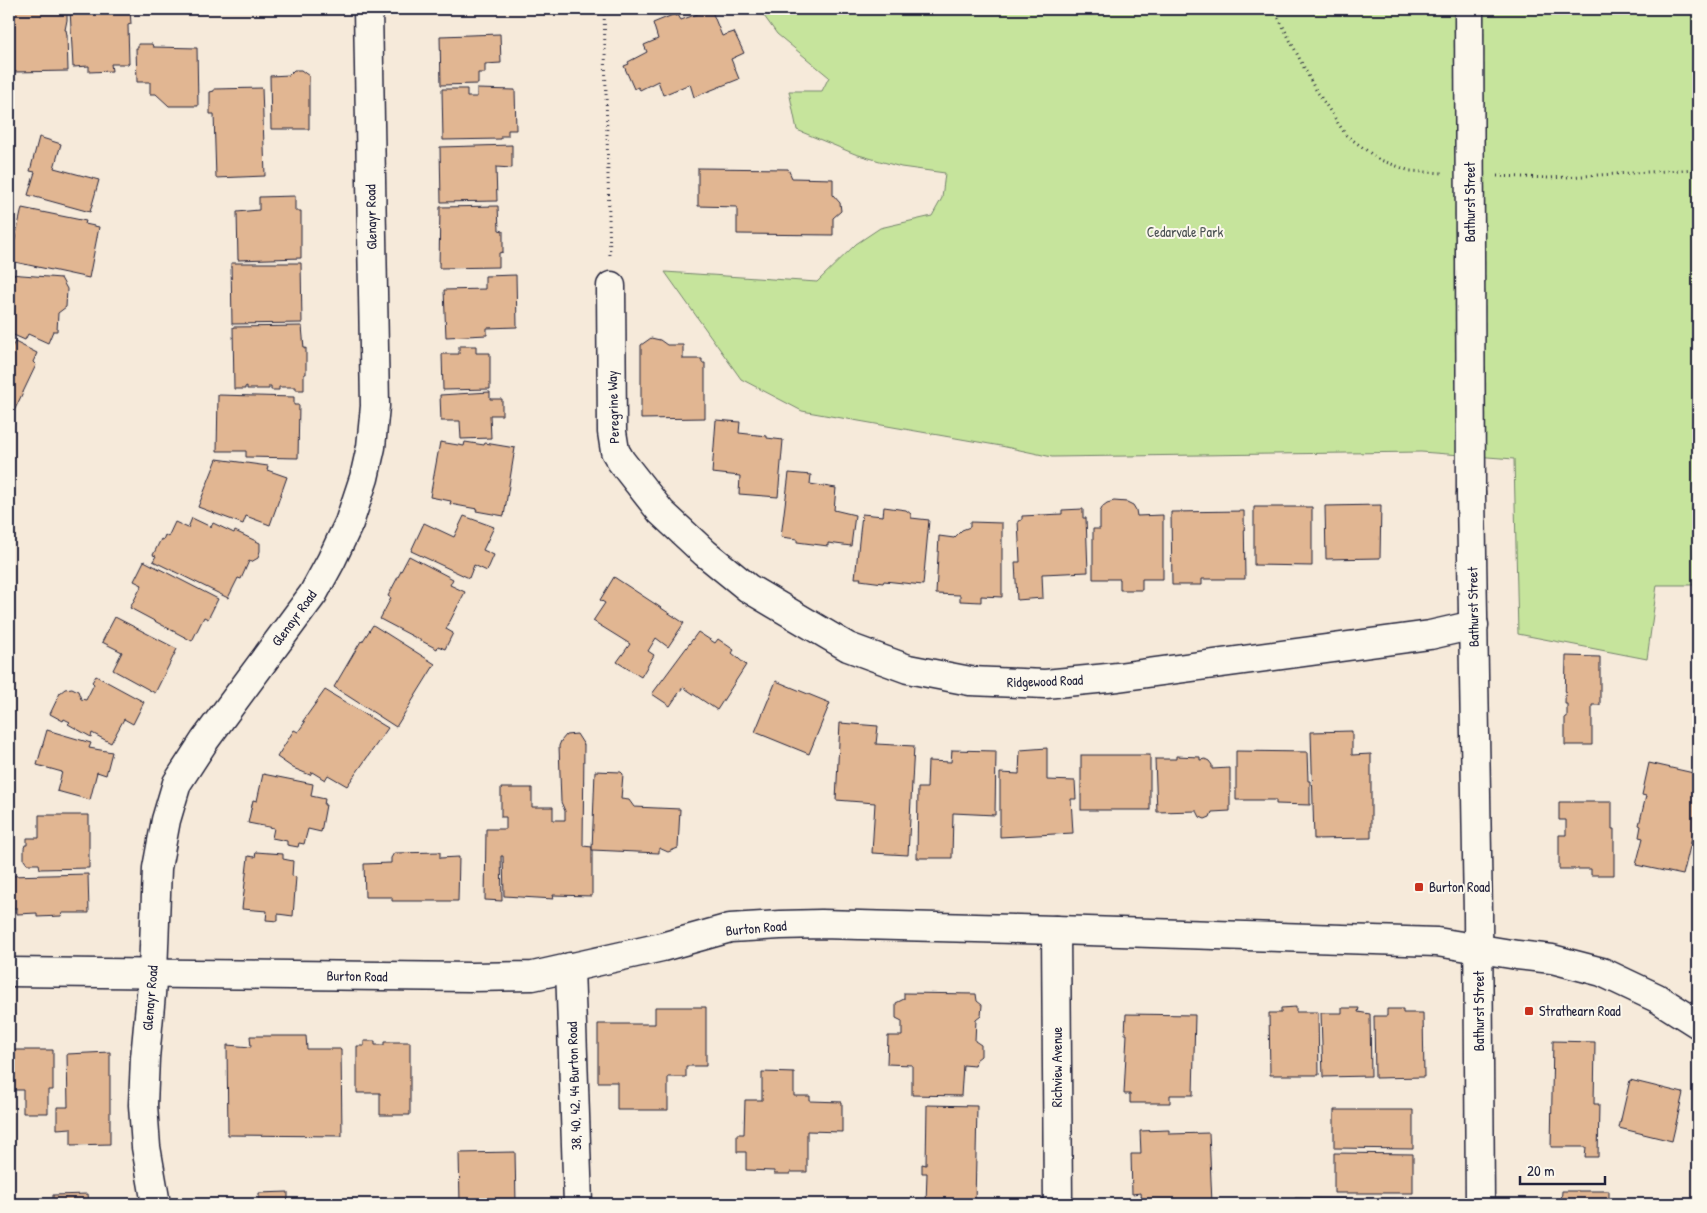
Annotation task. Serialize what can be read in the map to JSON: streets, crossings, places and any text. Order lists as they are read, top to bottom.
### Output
{
  "streets": {
    "street": [
      "Bathurst Street",
      "Glenayr Road",
      "Peregrine Way",
      "Ridgewood Road",
      "Burton Road",
      "Richview Avenue",
      "38, 40, 42, 44 Burton Road"
    ]
  },
  "crossings": [
    ["Bathurst Street", "Ridgewood Road"],
    ["Bathurst Street", "Burton Road"],
    ["Glenayr Road", "Burton Road"],
    ["Peregrine Way", "Ridgewood Road"],
    ["Burton Road", "Richview Avenue"],
    ["Burton Road", "38, 40, 42, 44 Burton Road"]
  ],
  "parks": ["Cedarvale Park"],
  "places": {
    "transit": ["Burton Road", "Strathearn Road"]
  },
  "scale_bar": "20 m"
}
